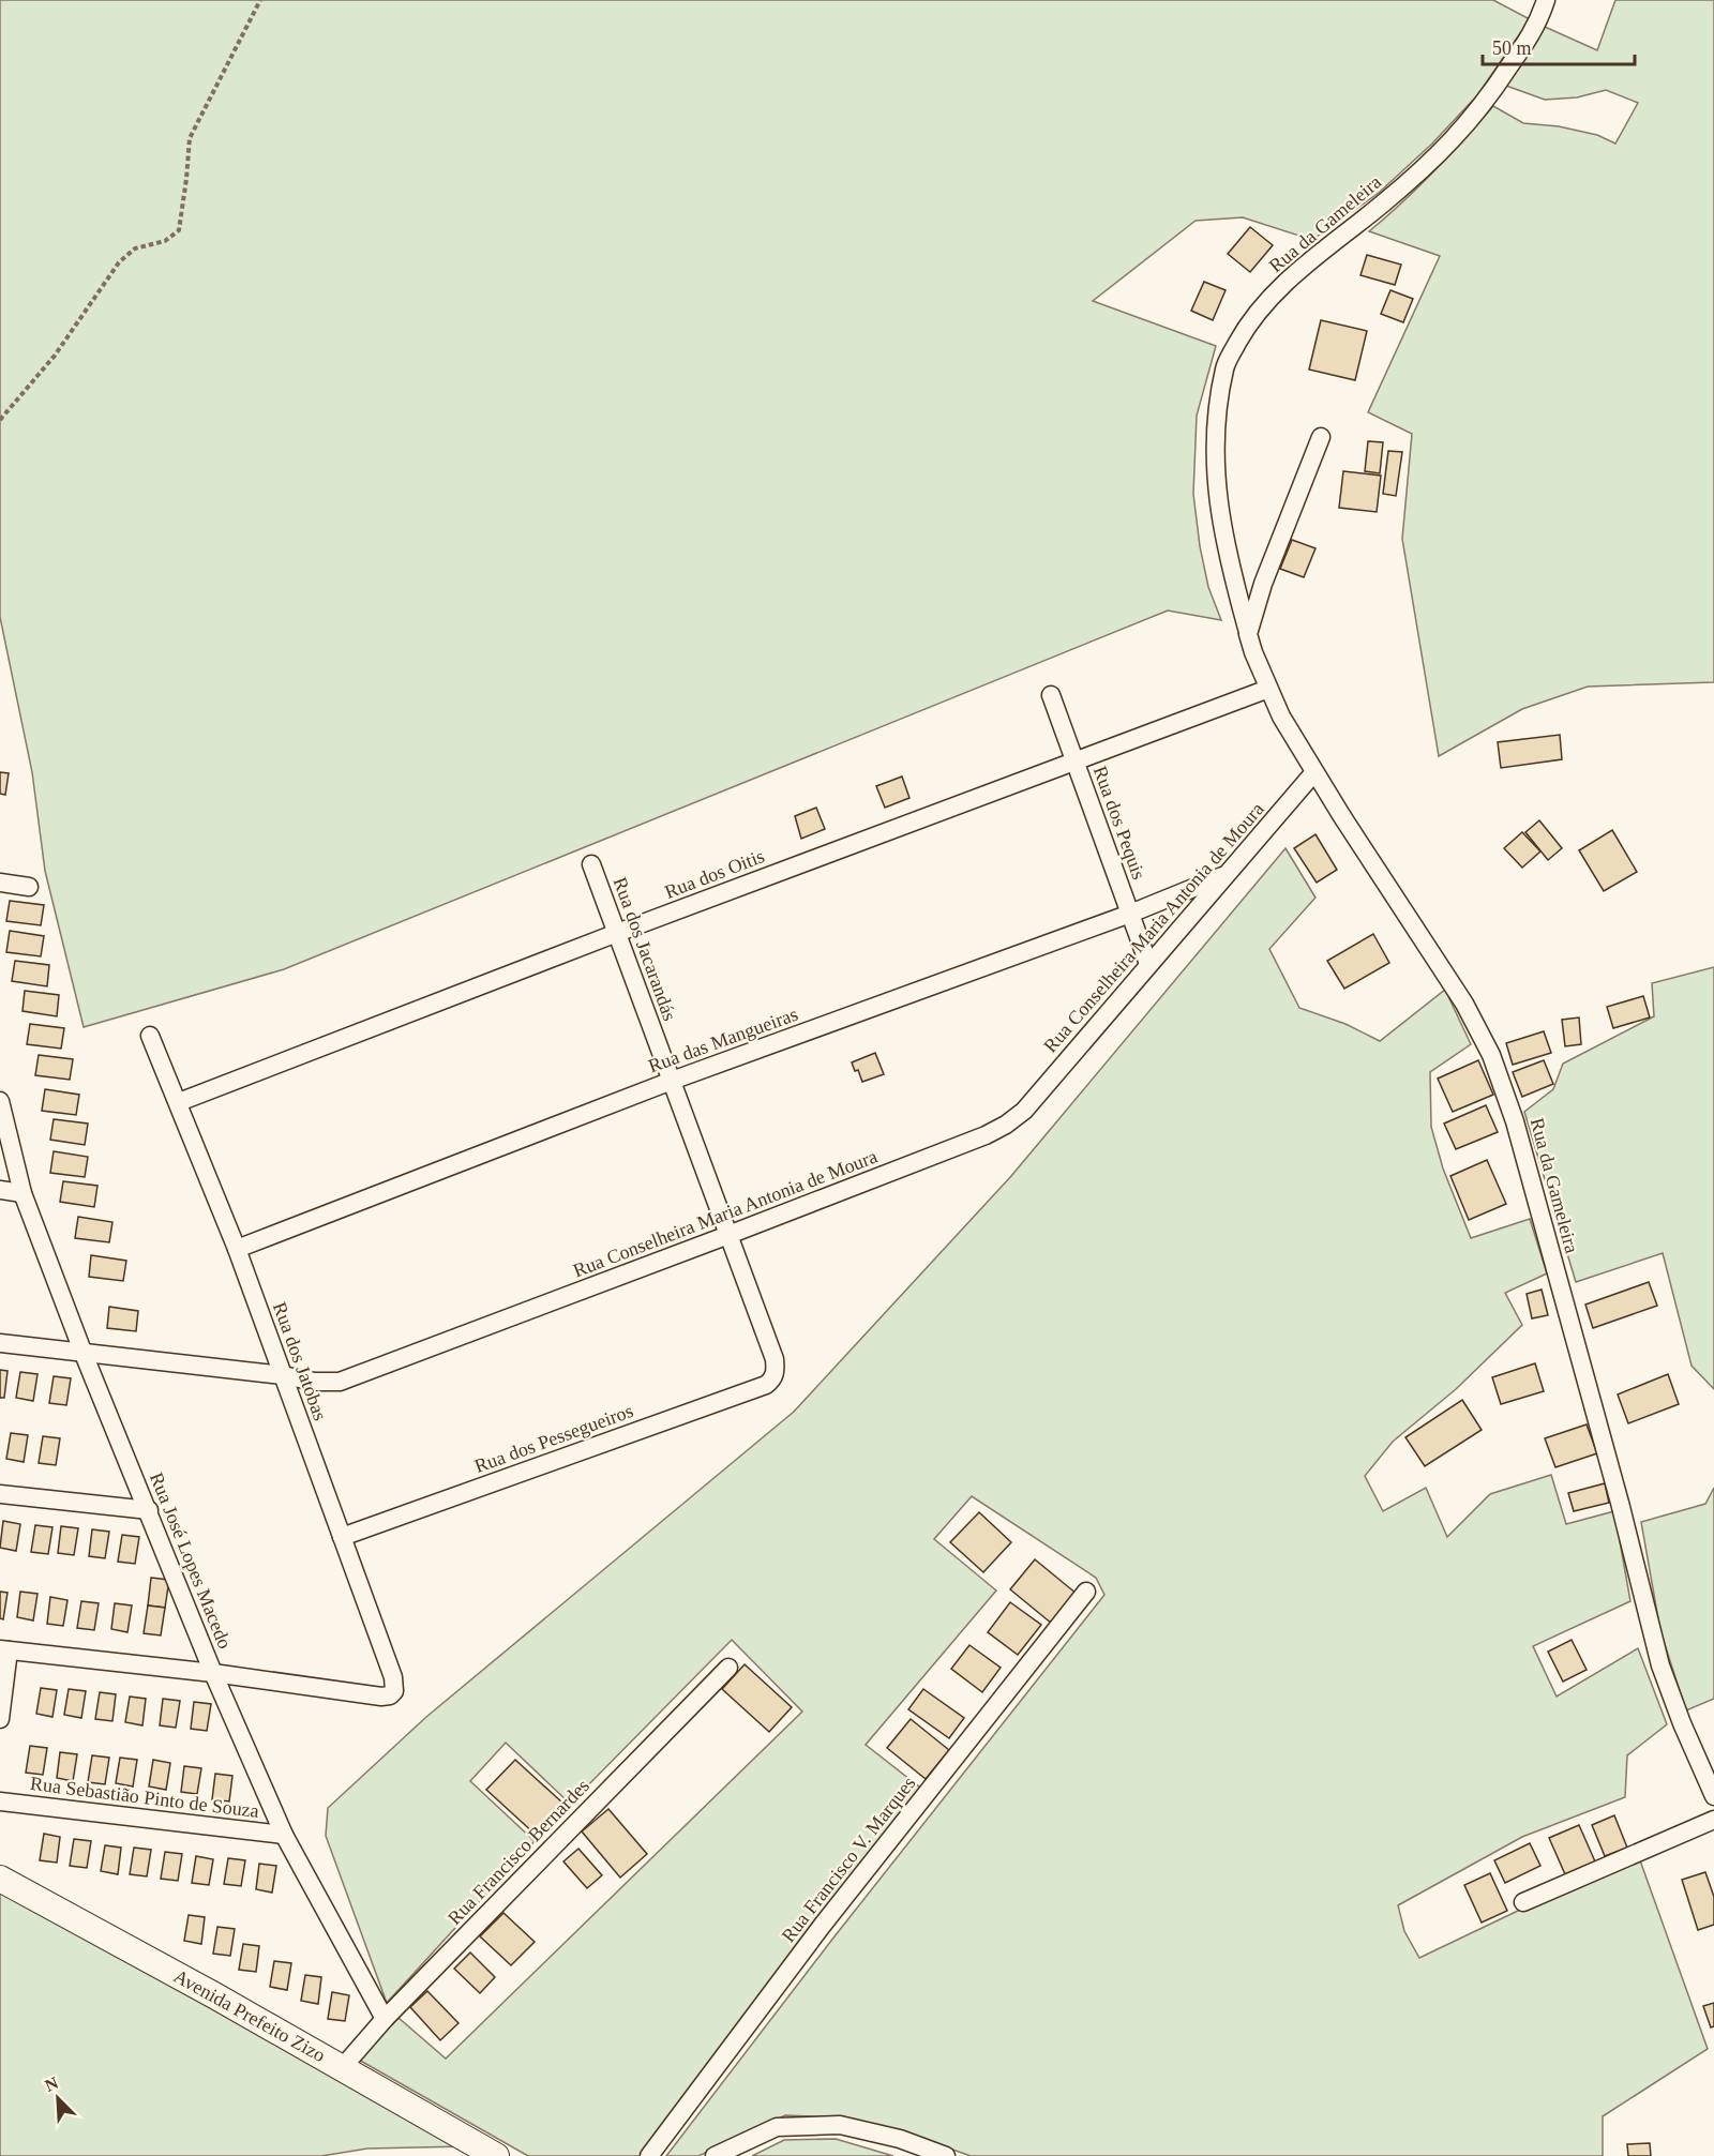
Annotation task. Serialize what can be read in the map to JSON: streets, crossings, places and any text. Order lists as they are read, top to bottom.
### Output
{
  "streets": {
    "main road": ["Avenida Prefeito Zizo"],
    "street": [
      "Rua da Gameleira",
      "Rua dos Pequis",
      "Rua dos Oitis",
      "Rua Conselheira Maria Antonia de Moura",
      "Rua dos Jacarandás",
      "Rua das Mangueiras",
      "Rua dos Jatobas",
      "Rua dos Pessegueiros",
      "Rua José Lopes Macedo",
      "Rua Sebastião Pinto de Souza",
      "Rua Francisco Bernardes",
      "Rua Francisco V. Marques"
    ]
  },
  "crossings": [
    ["Rua da Gameleira", "Rua dos Oitis"],
    ["Rua da Gameleira", "Rua Conselheira Maria Antonia de Moura"],
    ["Rua dos Pequis", "Rua dos Oitis"],
    ["Rua dos Pequis", "Rua Conselheira Maria Antonia de Moura"],
    ["Rua dos Pequis", "Rua das Mangueiras"],
    ["Rua dos Oitis", "Rua dos Jacarandás"],
    ["Rua dos Oitis", "Rua dos Jatobas"],
    ["Rua Conselheira Maria Antonia de Moura", "Rua dos Jacarandás"],
    ["Rua Conselheira Maria Antonia de Moura", "Rua das Mangueiras"],
    ["Rua Conselheira Maria Antonia de Moura", "Rua dos Jatobas"],
    ["Rua Conselheira Maria Antonia de Moura", "Rua José Lopes Macedo"],
    ["Rua dos Jacarandás", "Rua das Mangueiras"],
    ["Rua dos Jacarandás", "Rua dos Pessegueiros"],
    ["Rua das Mangueiras", "Rua dos Jatobas"],
    ["Rua dos Jatobas", "Rua dos Pessegueiros"],
    ["Rua dos Jatobas", "Rua José Lopes Macedo"],
    ["Rua José Lopes Macedo", "Rua Sebastião Pinto de Souza"],
    ["Rua José Lopes Macedo", "Rua Francisco Bernardes"],
    ["Rua Francisco Bernardes", "Avenida Prefeito Zizo"]
  ],
  "scale_bar": "50 m",
  "north": "top left"
}
